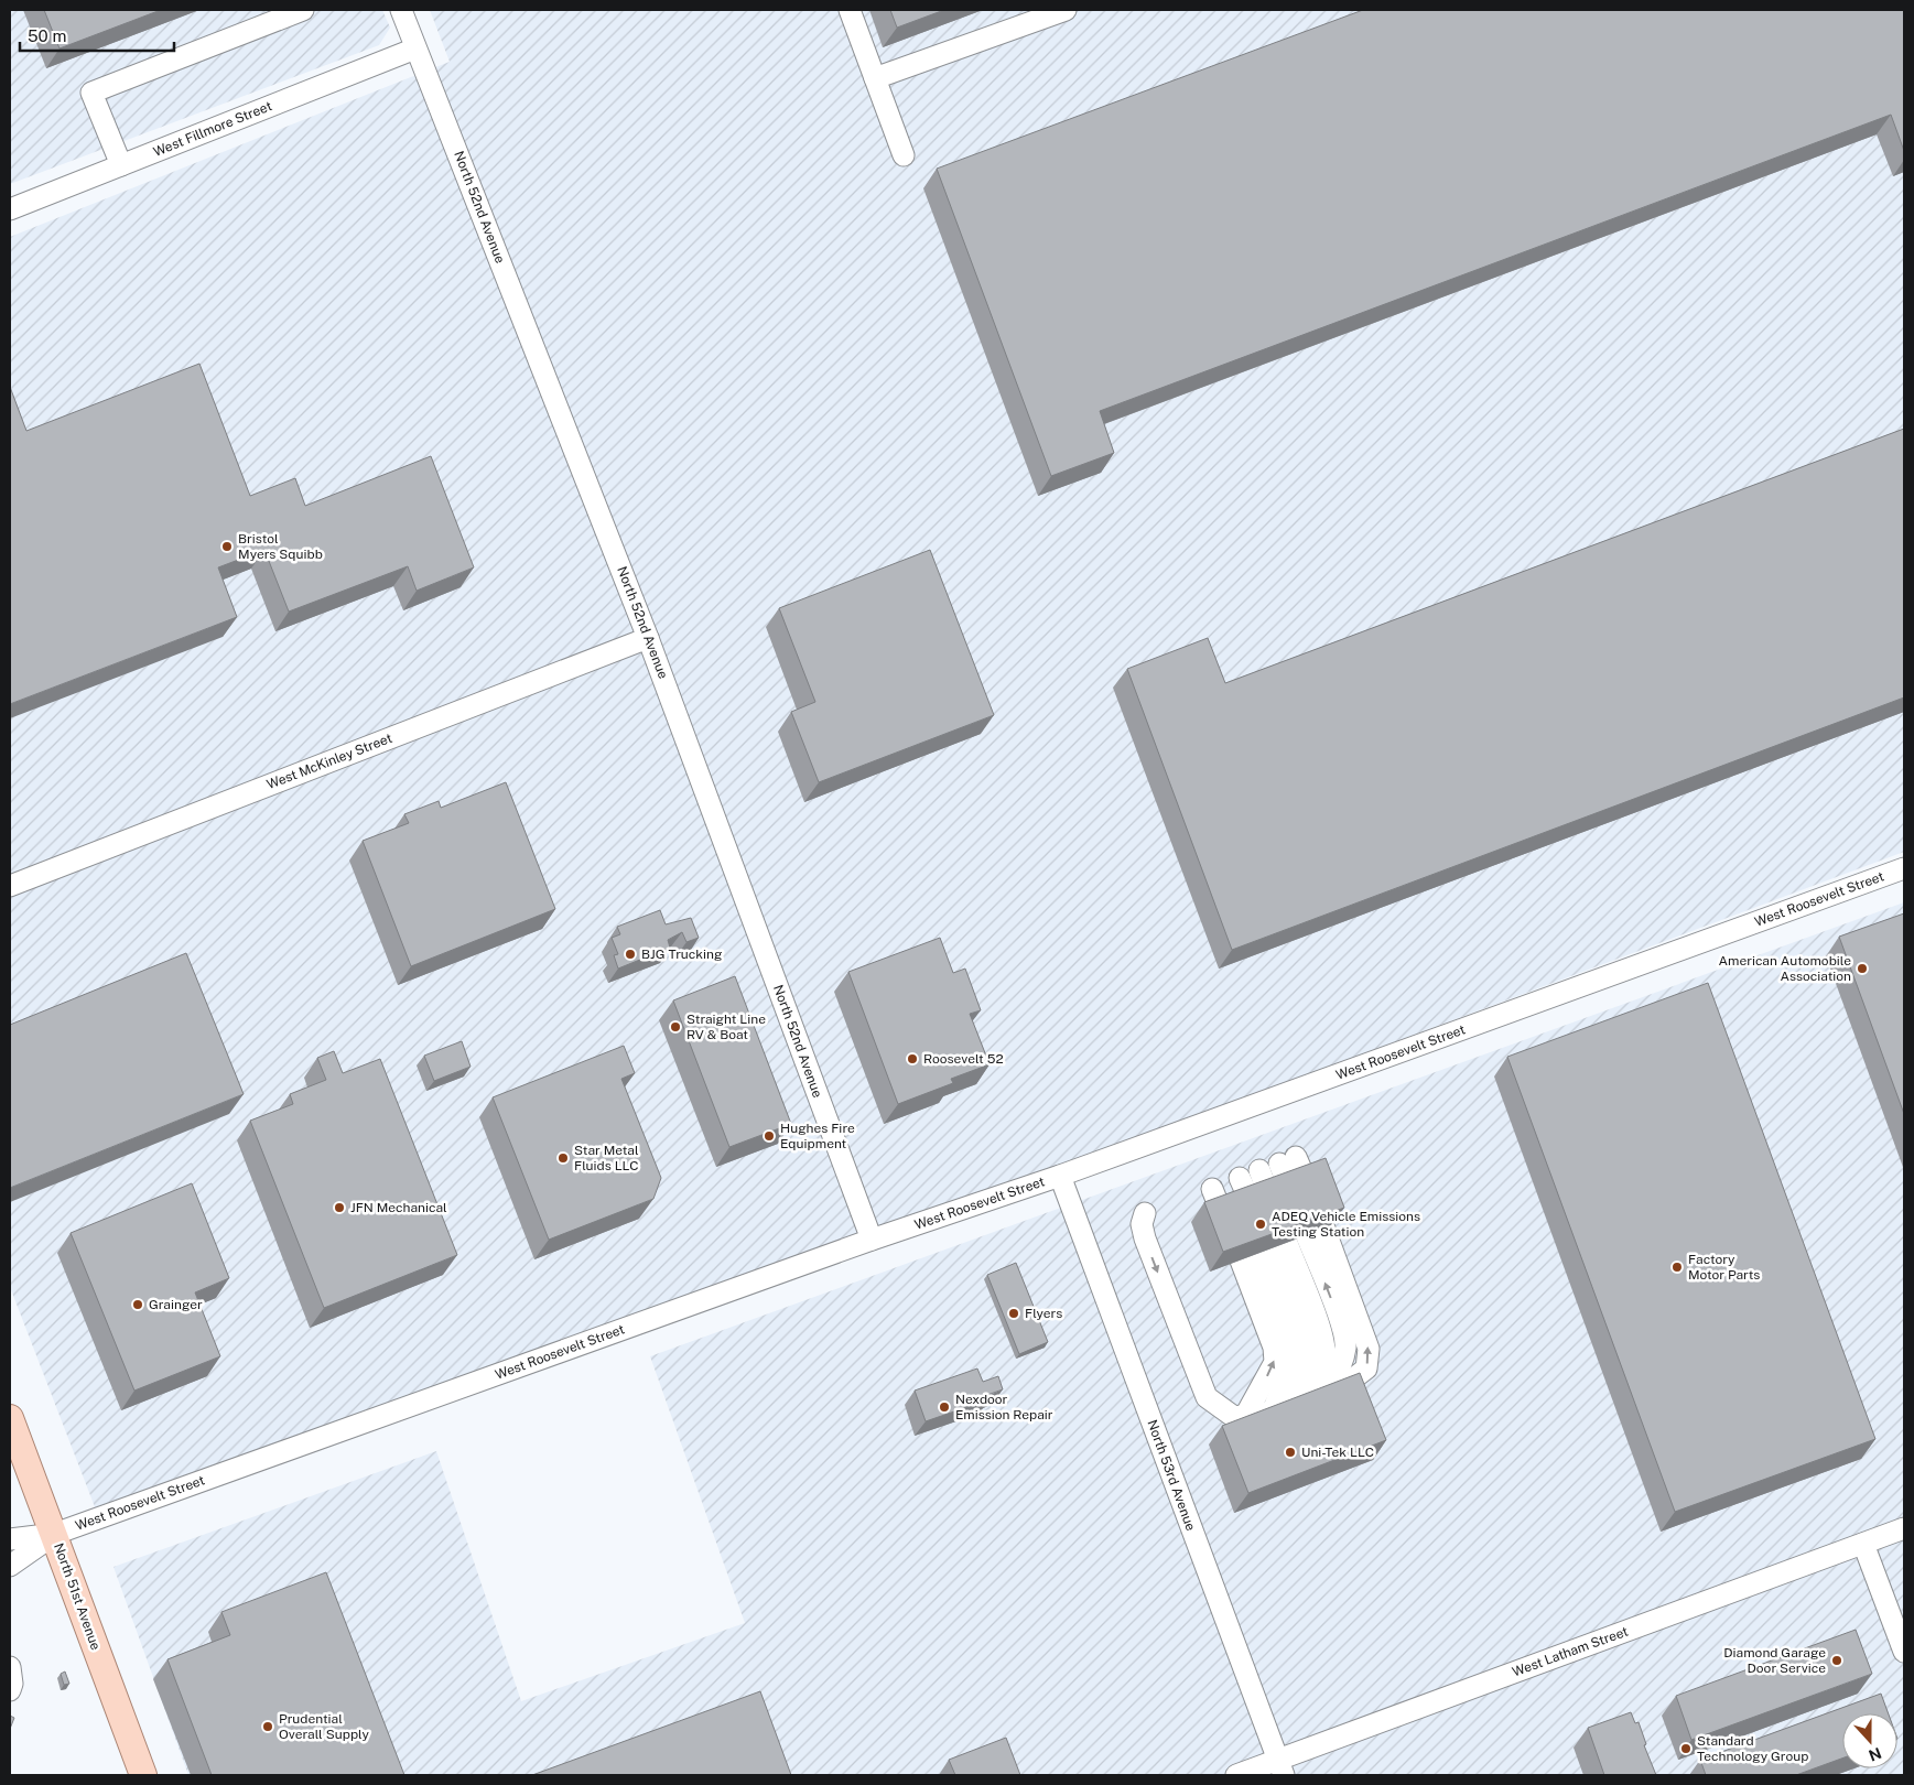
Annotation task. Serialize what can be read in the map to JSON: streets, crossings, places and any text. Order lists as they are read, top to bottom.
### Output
{
  "streets": {
    "main road": ["North 51st Avenue"],
    "street": [
      "West Fillmore Street",
      "North 52nd Avenue",
      "West McKinley Street",
      "West Roosevelt Street",
      "North 53rd Avenue",
      "West Latham Street"
    ]
  },
  "crossings": [
    ["West Fillmore Street", "North 52nd Avenue"],
    ["North 52nd Avenue", "West McKinley Street"],
    ["North 52nd Avenue", "West Roosevelt Street"],
    ["West Roosevelt Street", "North 53rd Avenue"],
    ["West Roosevelt Street", "North 51st Avenue"],
    ["North 53rd Avenue", "West Latham Street"]
  ],
  "places": [
    "Bristol Myers Squibb",
    "BJG Trucking",
    "American Automobile Association",
    "Straight Line RV & Boat",
    "Roosevelt 52",
    "Hughes Fire Equipment",
    "Star Metal Fluids LLC",
    "JFN Mechanical",
    "ADEQ Vehicle Emissions Testing Station",
    "Factory Motor Parts",
    "Grainger",
    "Flyers",
    "Nexdoor Emission Repair",
    "Uni-Tek LLC",
    "Diamond Garage Door Service",
    "Prudential Overall Supply",
    "Standard Technology Group"
  ],
  "scale_bar": "50 m",
  "north": "bottom"
}
